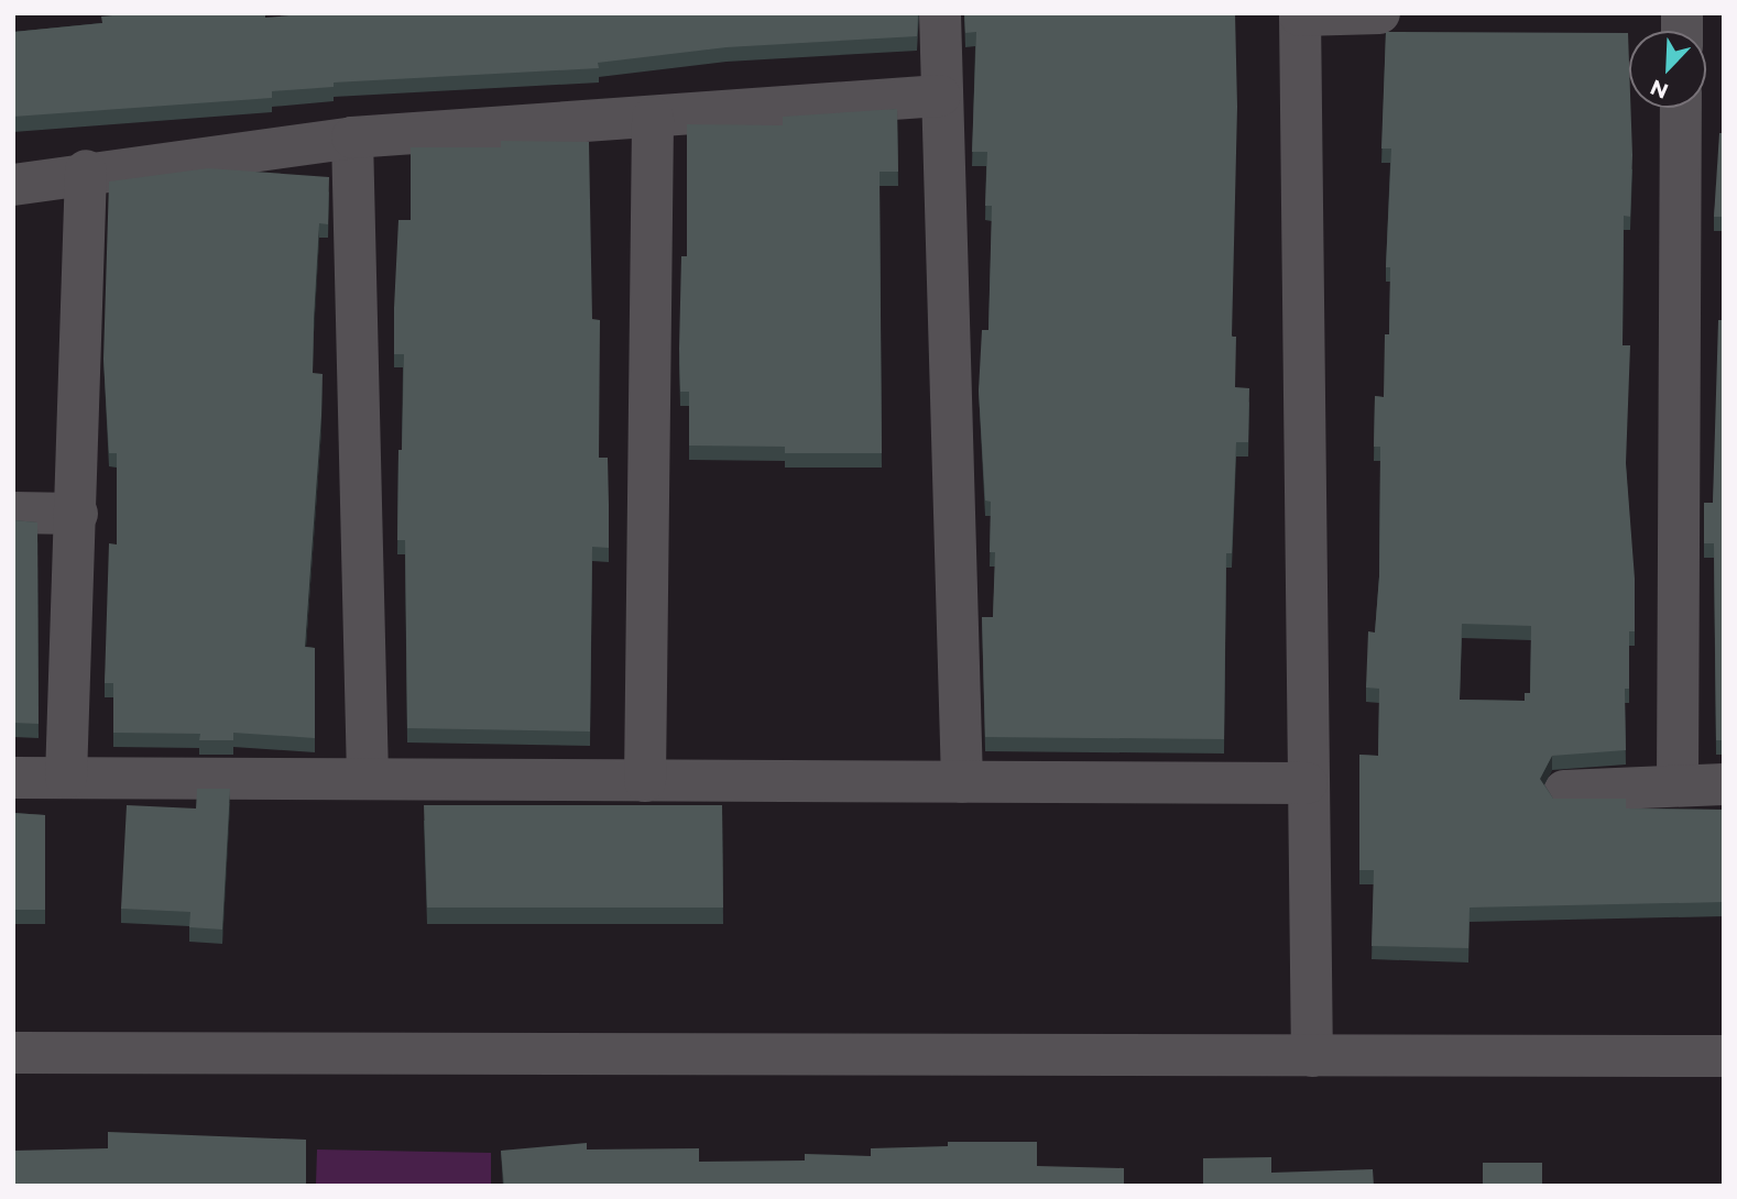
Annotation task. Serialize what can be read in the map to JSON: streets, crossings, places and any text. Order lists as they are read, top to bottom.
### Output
{
  "north": "bottom left"
}
